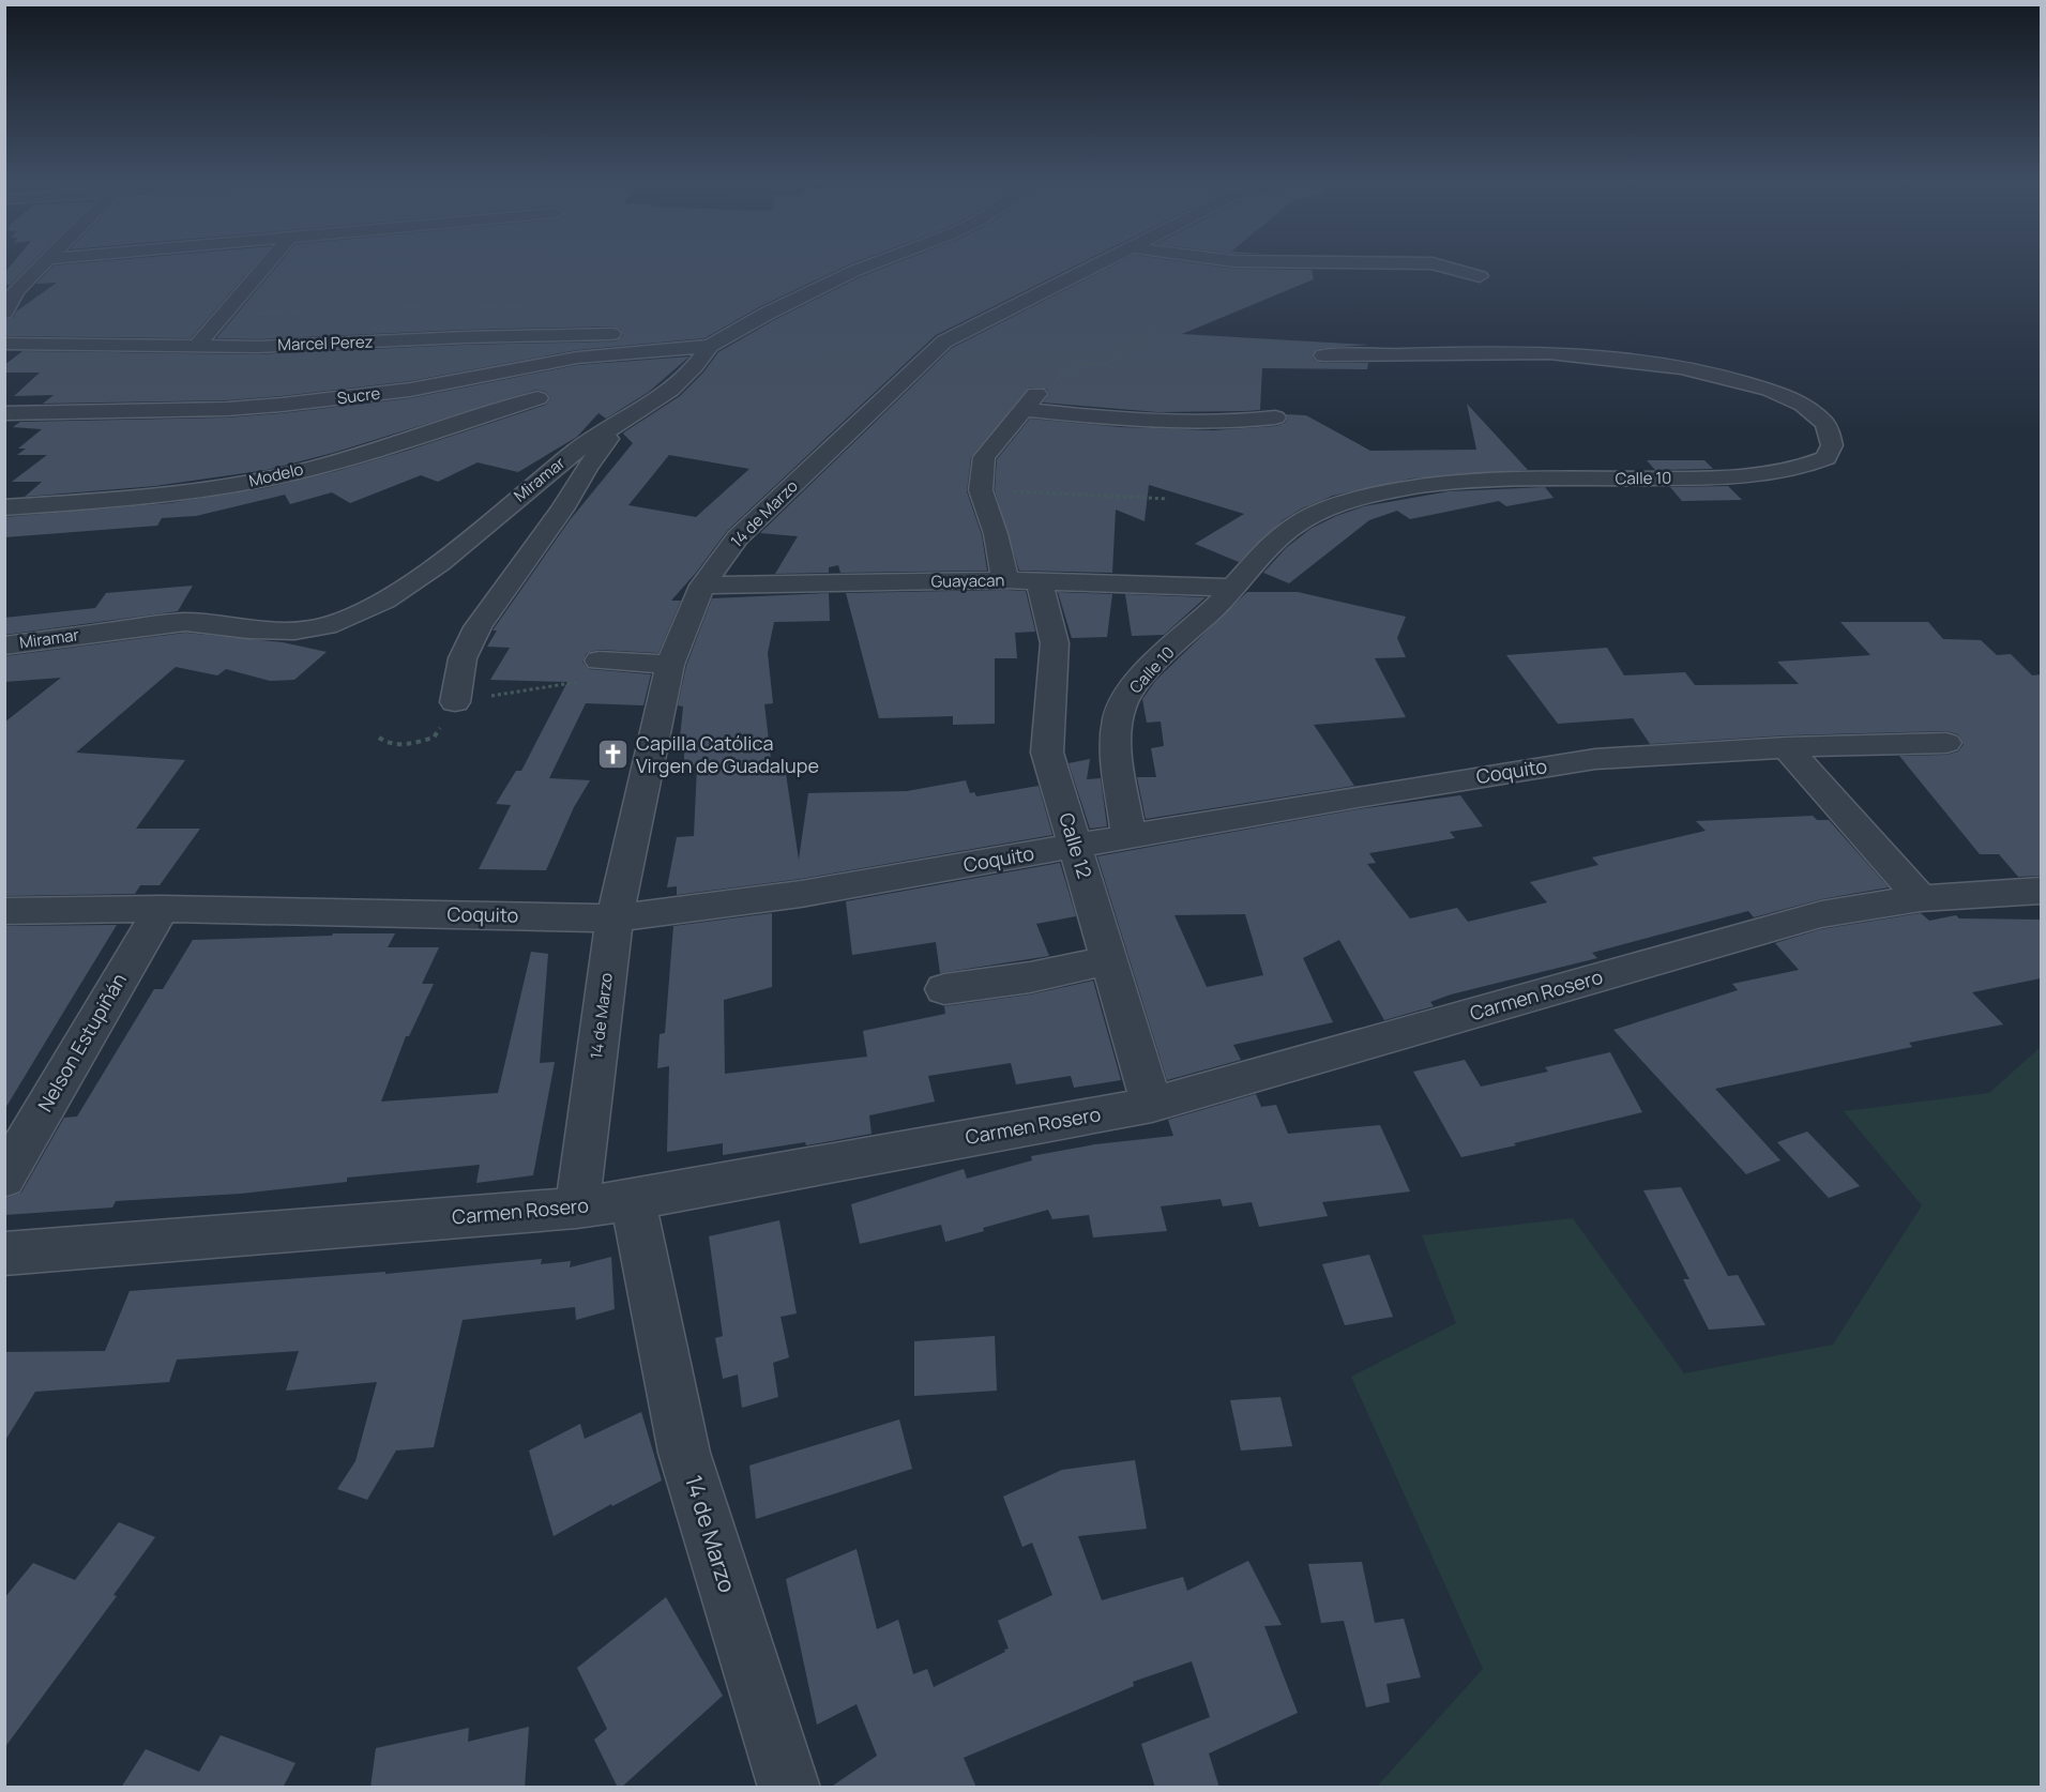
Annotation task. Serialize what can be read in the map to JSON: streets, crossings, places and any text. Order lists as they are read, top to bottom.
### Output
{
  "streets": {
    "street": [
      "Marcel Perez",
      "Sucre",
      "Modelo",
      "Calle 10",
      "Miramar",
      "14 de Marzo",
      "Guayacan",
      "Coquito",
      "Calle 12",
      "Carmen Rosero",
      "Nelson Estupiñán"
    ]
  },
  "crossings": [
    ["Marcel Perez", "Sucre"],
    ["Sucre", "Miramar"],
    ["Calle 10", "Guayacan"],
    ["Calle 10", "Coquito"],
    ["14 de Marzo", "Guayacan"],
    ["14 de Marzo", "Coquito"],
    ["14 de Marzo", "Carmen Rosero"],
    ["Guayacan", "Calle 12"],
    ["Coquito", "Calle 12"],
    ["Coquito", "Nelson Estupiñán"],
    ["Calle 12", "Carmen Rosero"]
  ],
  "places": {
    "church": ["Capilla Católica Virgen de Guadalupe"]
  }
}
